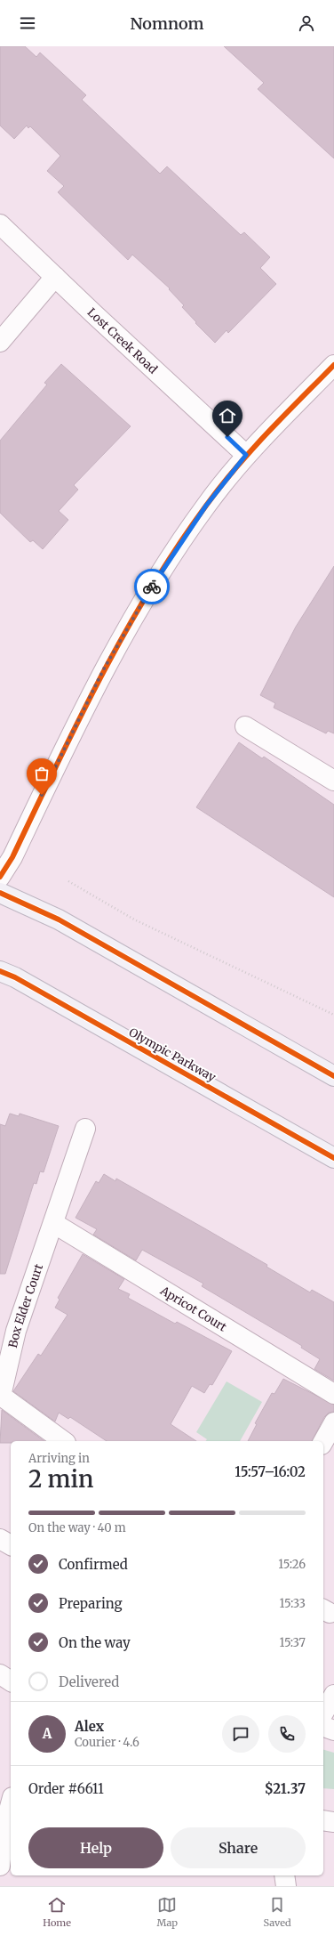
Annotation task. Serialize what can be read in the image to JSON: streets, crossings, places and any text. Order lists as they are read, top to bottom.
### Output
{
  "streets": {
    "main road": ["Olympic Parkway"],
    "street": ["Lost Creek Road", "Box Elder Court", "Apricot Court"]
  },
  "crossings": [
    ["Box Elder Court", "Apricot Court"]
  ],
  "page": {
    "header": "Nomnom",
    "heading": ["2 min", "Arriving in", "15:57–16:02"],
    "panel": [
      "Alex",
      "Courier · 4.6",
      "Order #6611",
      "$21.37"
    ],
    "bar": "On the way · 40 m",
    "list": [
      ["Confirmed", "15:26"],
      ["Preparing", "15:33"],
      ["On the way", "15:37"],
      "Delivered"
    ],
    "round": "A",
    "buttons": ["Help", "Share"],
    "tabs": ["Home", "Map", "Saved"]
  }
}
